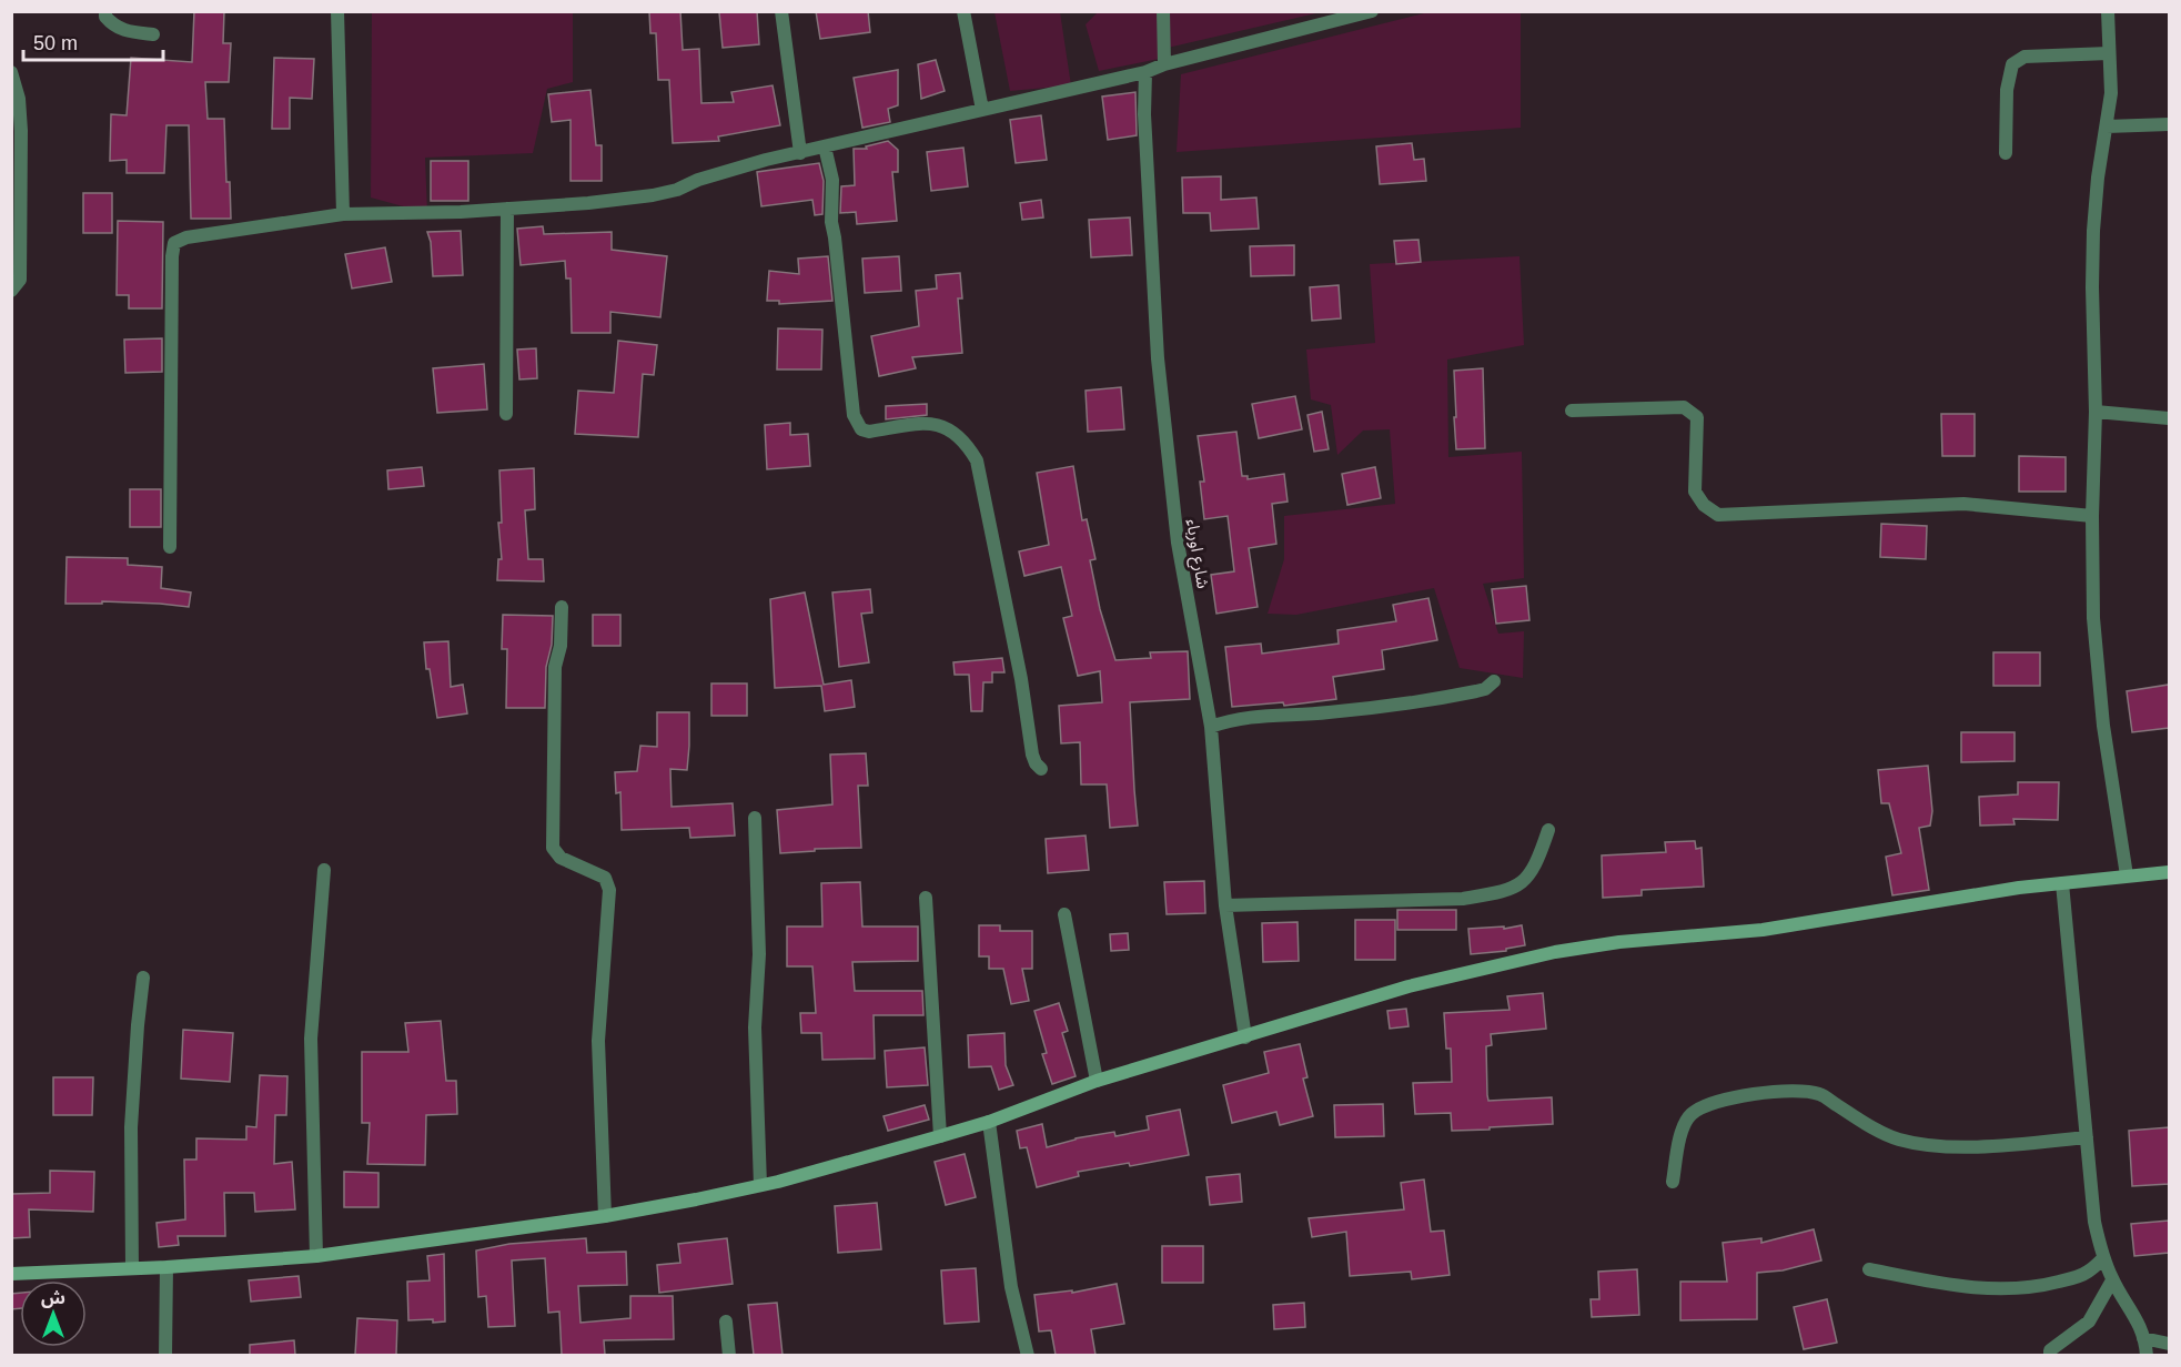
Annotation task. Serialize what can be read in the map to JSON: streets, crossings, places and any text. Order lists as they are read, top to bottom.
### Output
{
  "streets": {
    "street": ["شارع اورباء"]
  },
  "scale_bar": "50 m",
  "north": "top"
}
